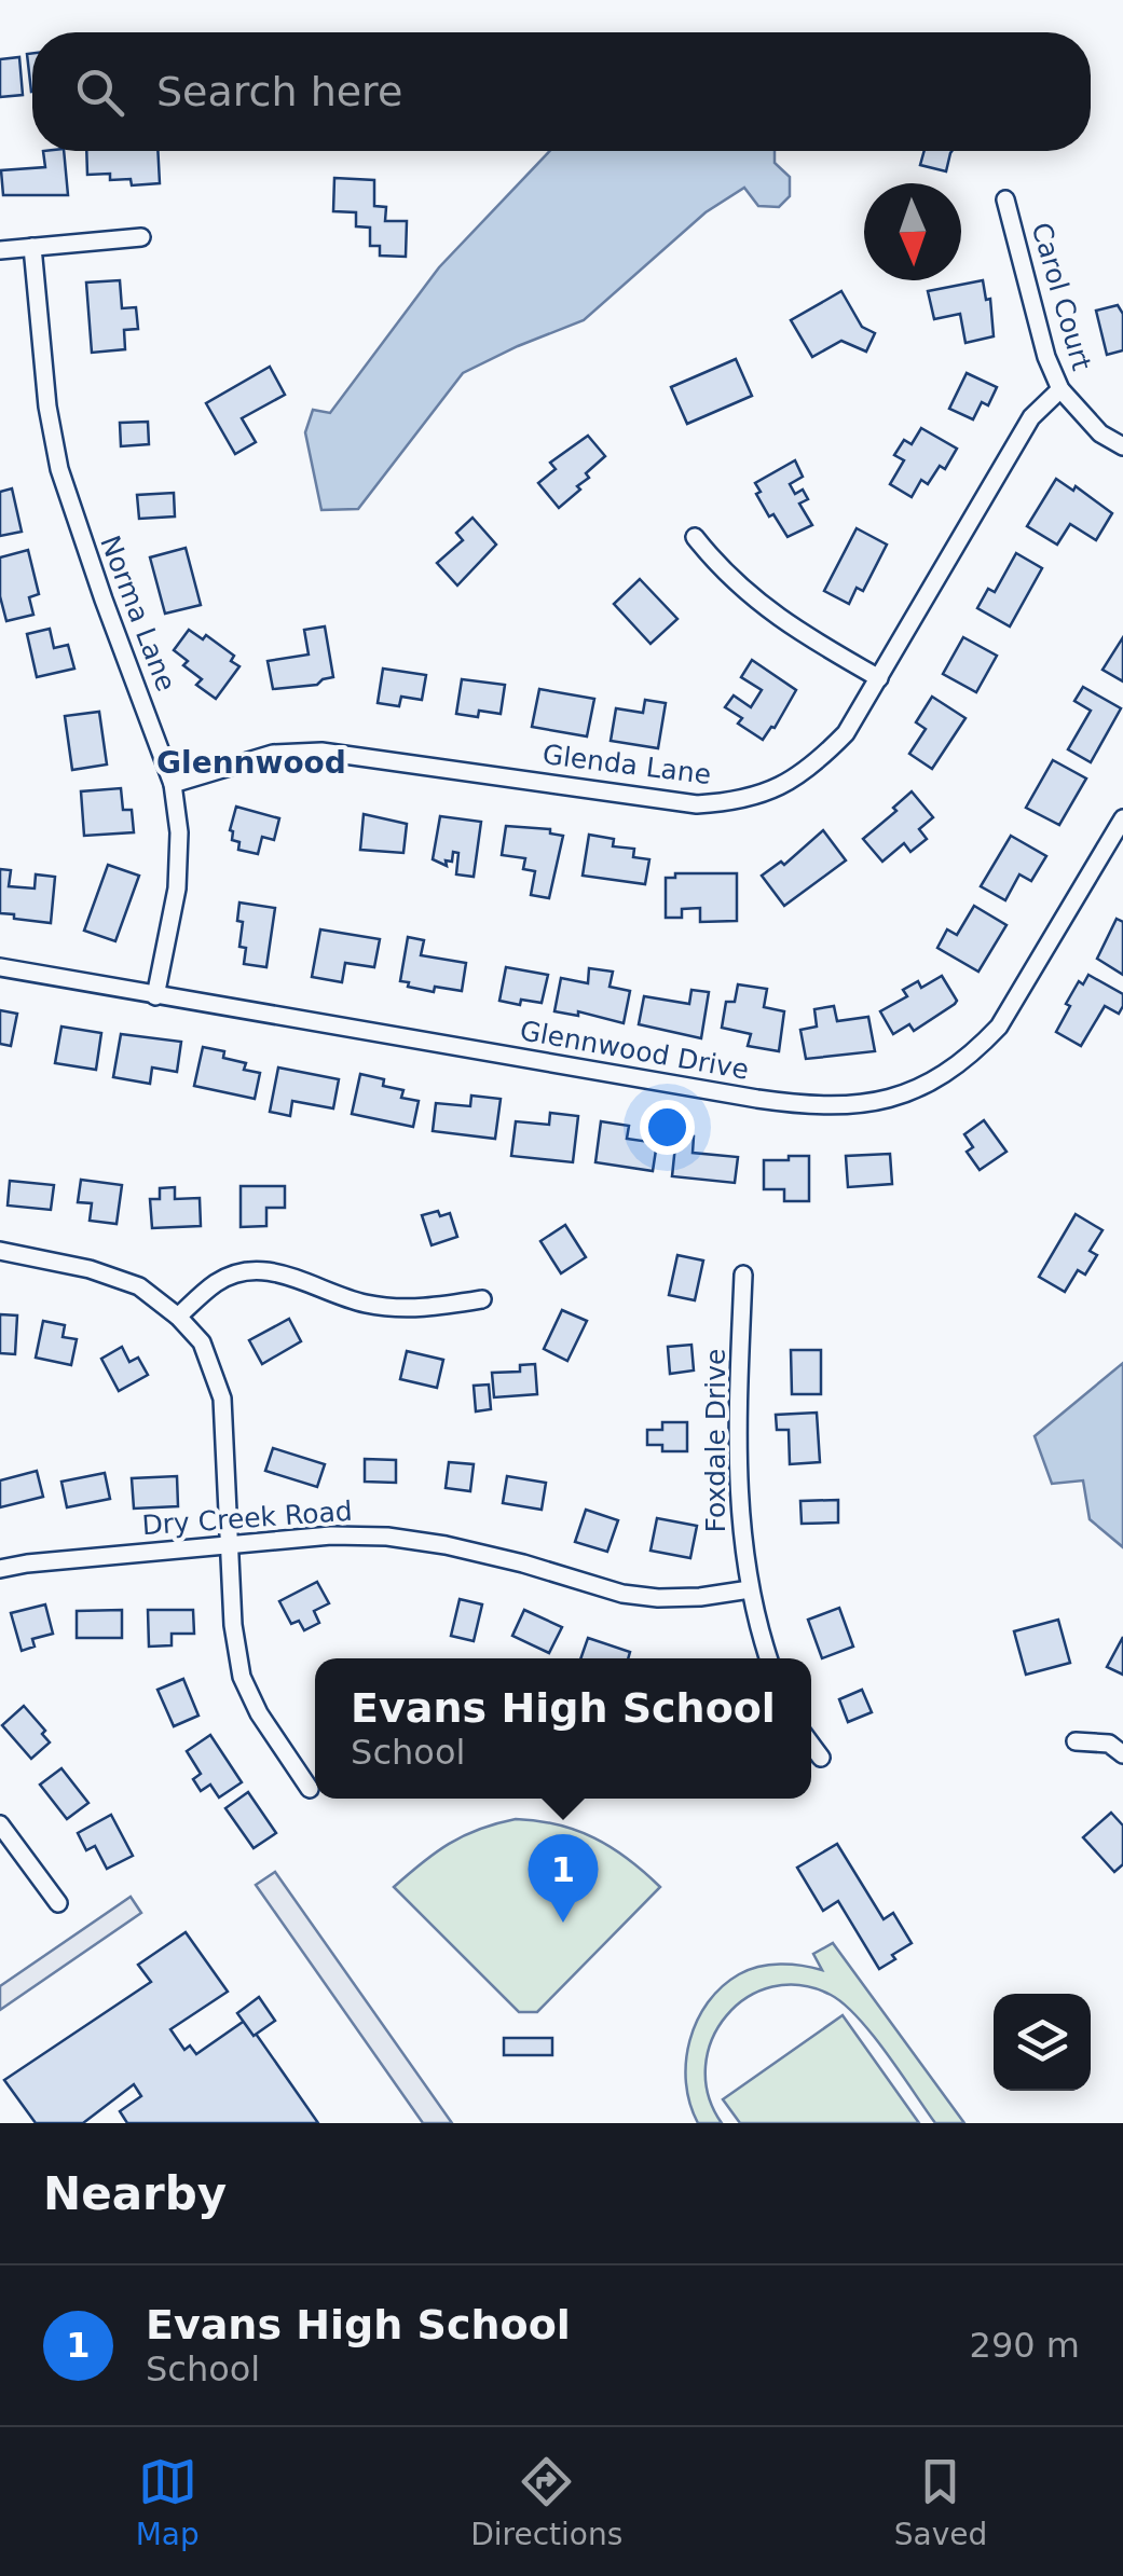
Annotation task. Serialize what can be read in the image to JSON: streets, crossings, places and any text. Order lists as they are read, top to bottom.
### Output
{
  "streets": {
    "street": [
      "Carol Court",
      "Norma Lane",
      "Glenda Lane",
      "Glennwood Drive",
      "Foxdale Drive",
      "Dry Creek Road"
    ]
  },
  "crossings": [
    ["Carol Court", "Glenda Lane"],
    ["Norma Lane", "Glenda Lane"],
    ["Norma Lane", "Glennwood Drive"],
    ["Foxdale Drive", "Dry Creek Road"]
  ],
  "districts": ["Glennwood"],
  "north": "bottom",
  "page": {
    "search": "Search here",
    "popup": ["Evans High School", "School"],
    "pins": "1",
    "heading": "Nearby",
    "list": [
      {
        "mark": "1",
        "name": "Evans High School",
        "note": "School",
        "value": "290 m"
      }
    ],
    "nav": ["Map", "Directions", "Saved"]
  }
}
